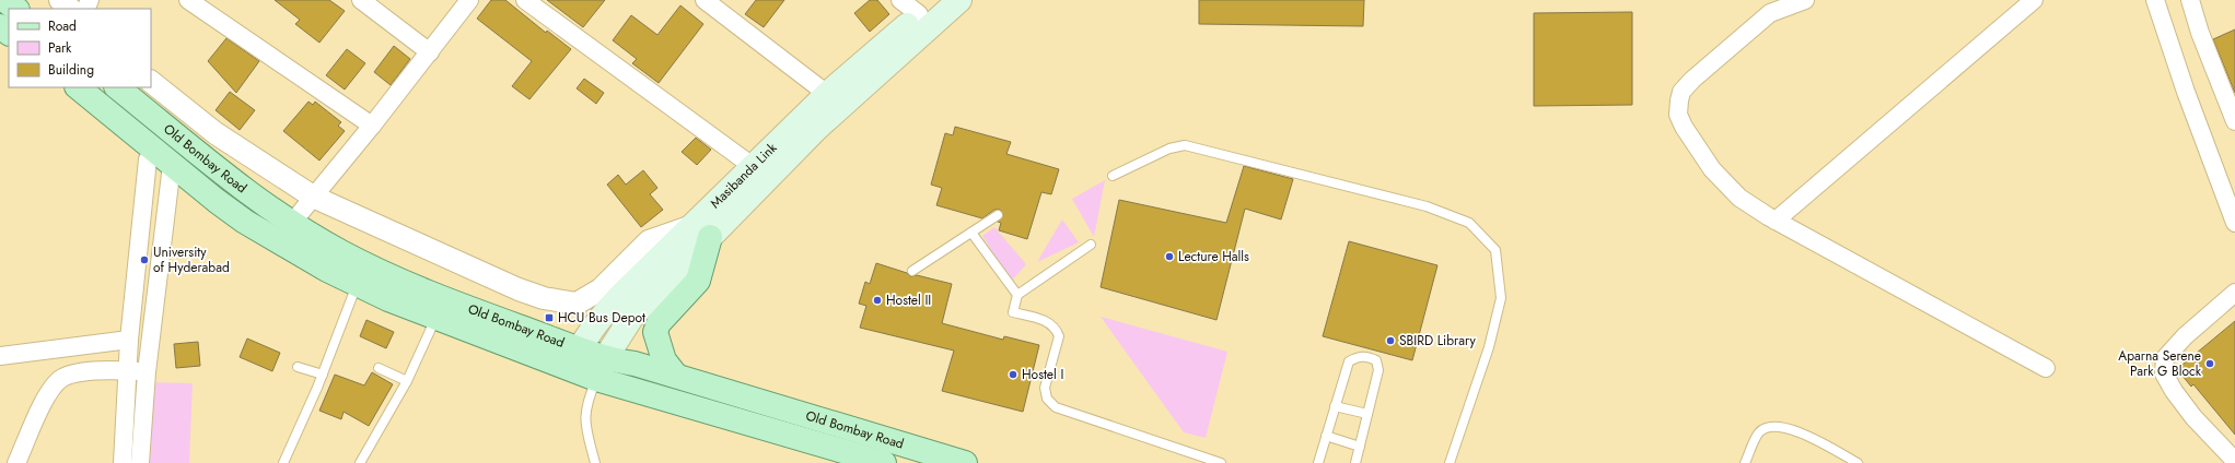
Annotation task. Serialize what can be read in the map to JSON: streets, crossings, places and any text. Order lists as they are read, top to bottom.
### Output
{
  "streets": {
    "main road": ["Old Bombay Road", "Masibanda Link"]
  },
  "crossings": [
    ["Old Bombay Road", "Masibanda Link"]
  ],
  "places": {
    "other": [
      "Lecture Halls",
      "University of Hyderabad",
      "Hostel II",
      "SBIRD Library",
      "Aparna Serene Park G Block",
      "Hostel I"
    ],
    "transit": ["HCU Bus Depot"]
  },
  "legend": ["Road", "Park", "Building"]
}
